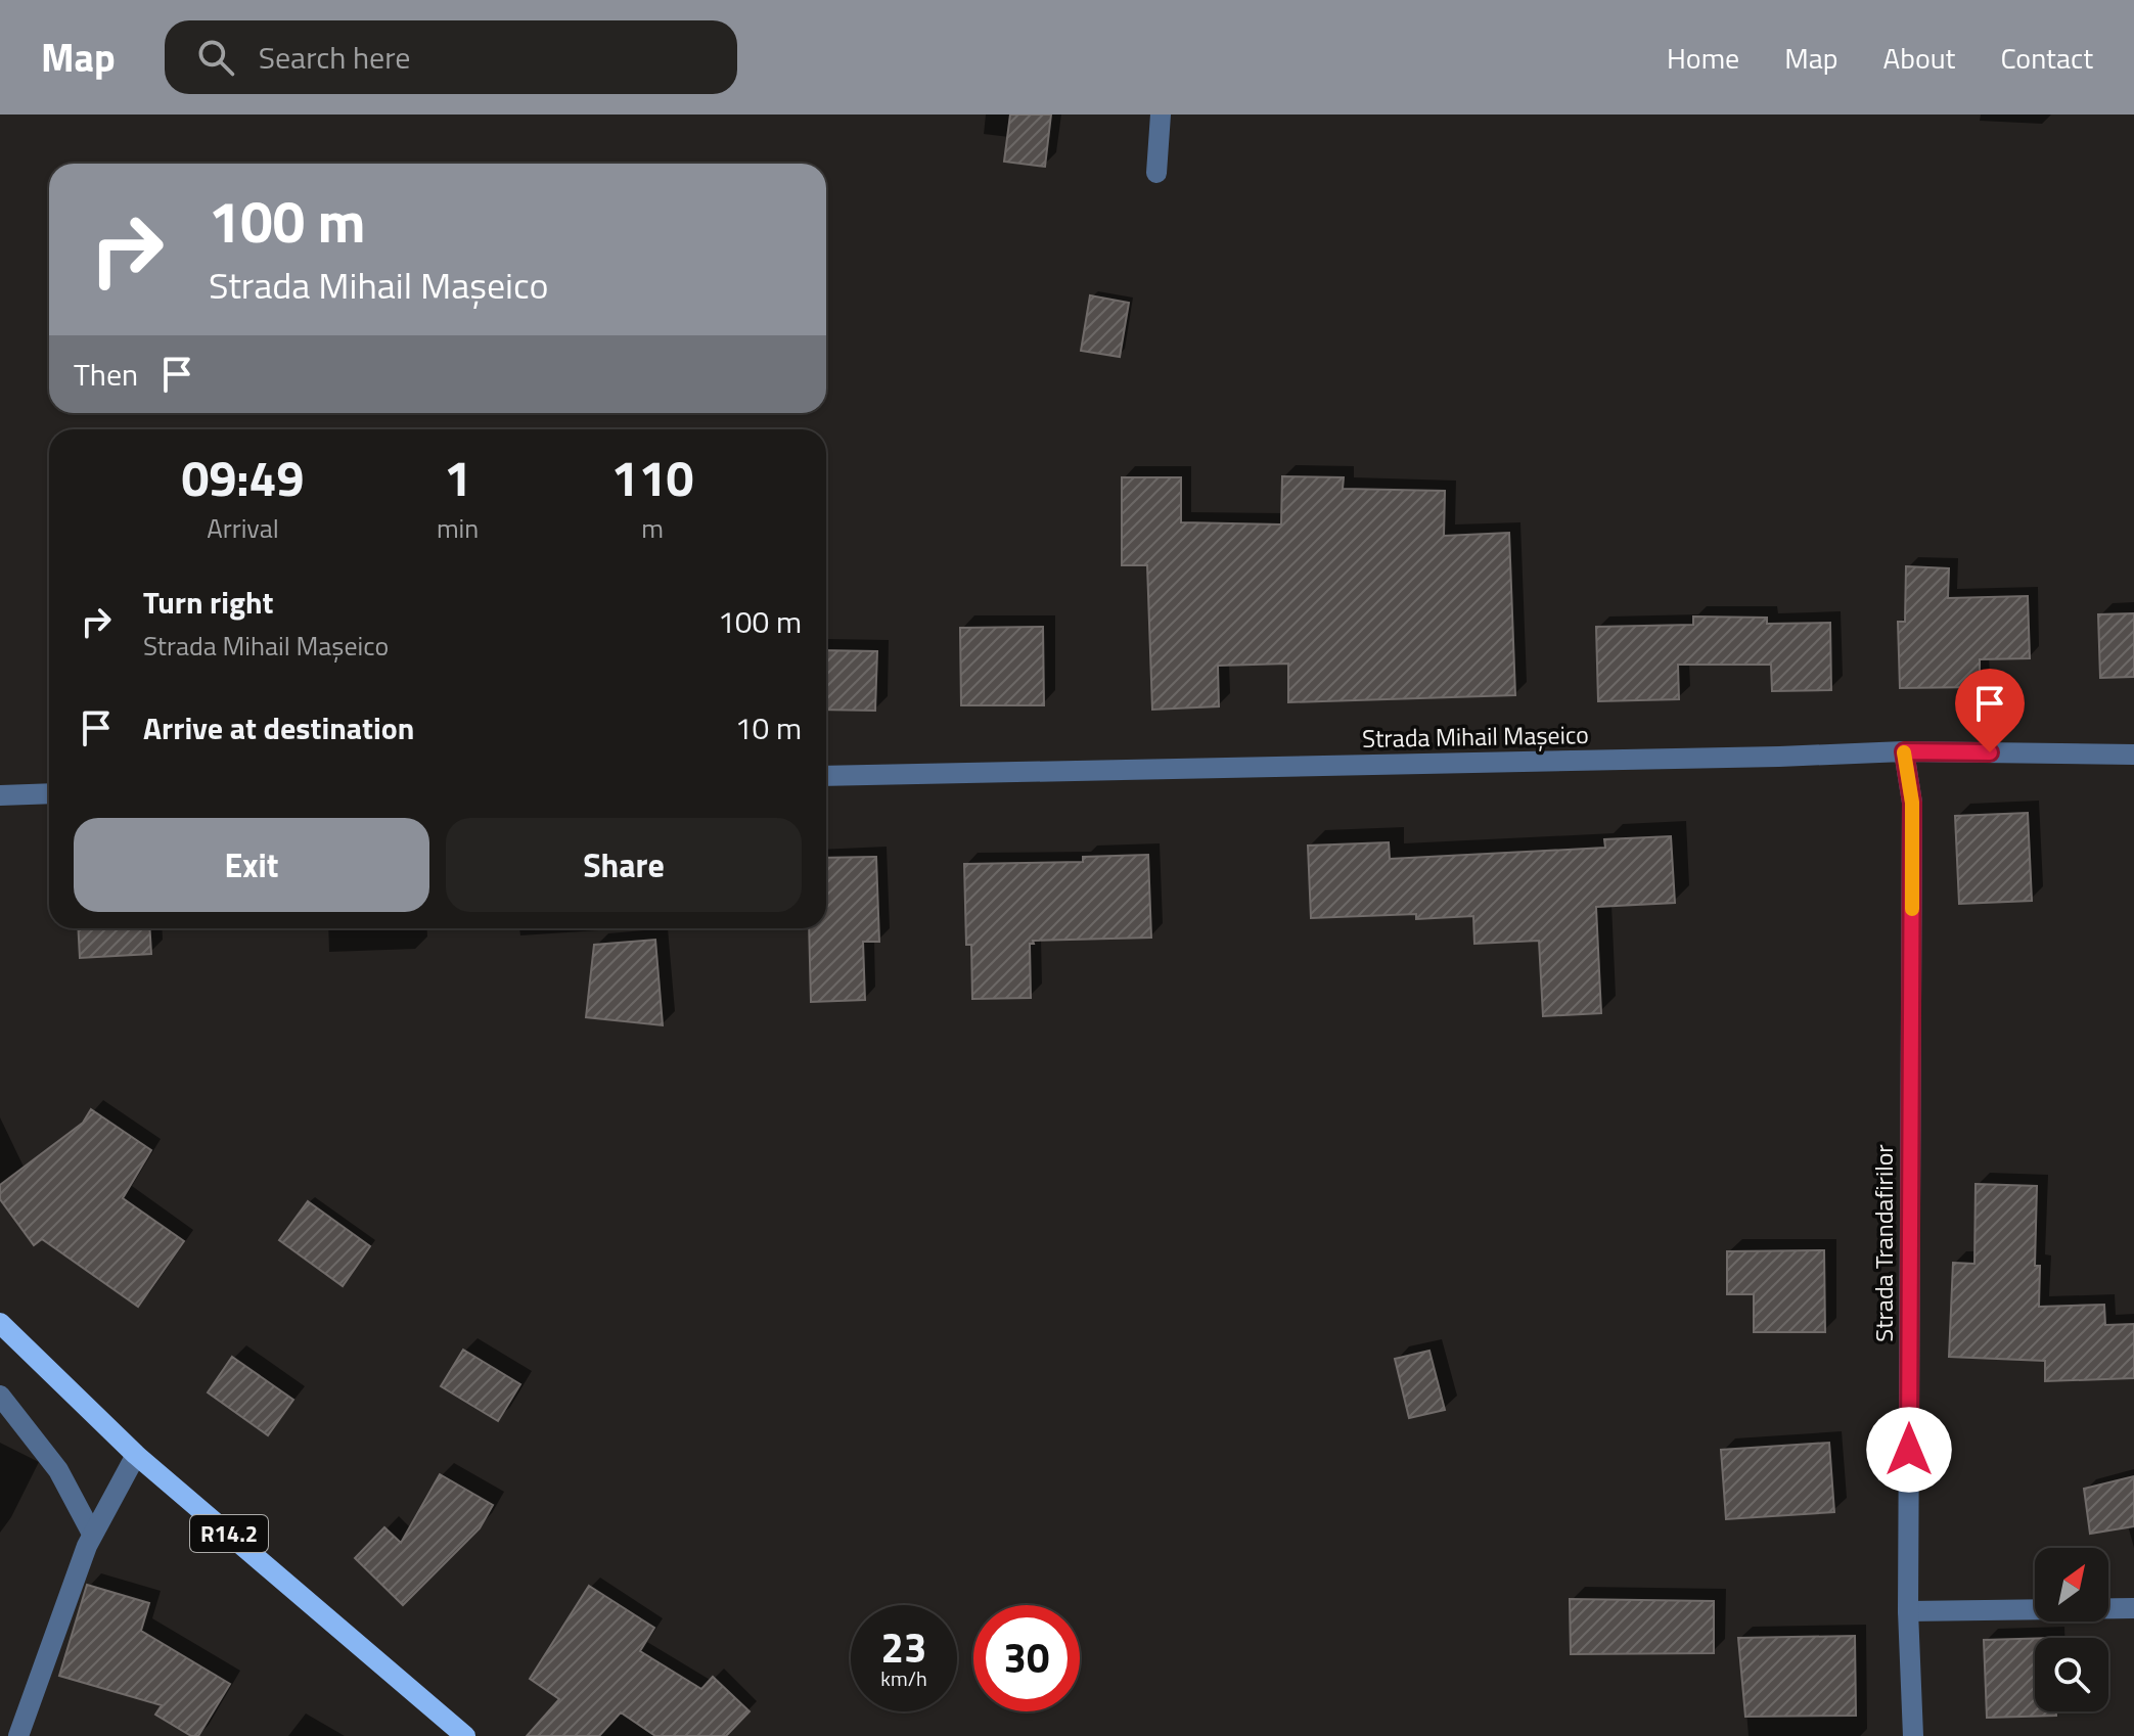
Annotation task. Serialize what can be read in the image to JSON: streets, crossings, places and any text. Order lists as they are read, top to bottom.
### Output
{
  "streets": {
    "main road": ["R14.2"],
    "street": ["Strada Mihail Mașeico", "Strada Trandafirilor"]
  },
  "crossings": [
    ["Strada Mihail Mașeico", "Strada Trandafirilor"]
  ],
  "north": "top right",
  "page": {
    "header": "Map",
    "search": "Search here",
    "nav": [
      "Home",
      "Map",
      "About",
      "Contact"
    ],
    "turn": ["100 m", "Strada Mihail Mașeico"],
    "then": "Then",
    "eta": [
      "09:49",
      "Arrival",
      "1",
      "min",
      "110",
      "m"
    ],
    "list": [
      {
        "name": "Turn right",
        "note": "Strada Mihail Mașeico",
        "value": "100 m"
      },
      {
        "name": "Arrive at destination",
        "value": "10 m"
      }
    ],
    "buttons": ["Exit", "Share"],
    "speed": "23 km/h",
    "limit": "30"
  }
}
